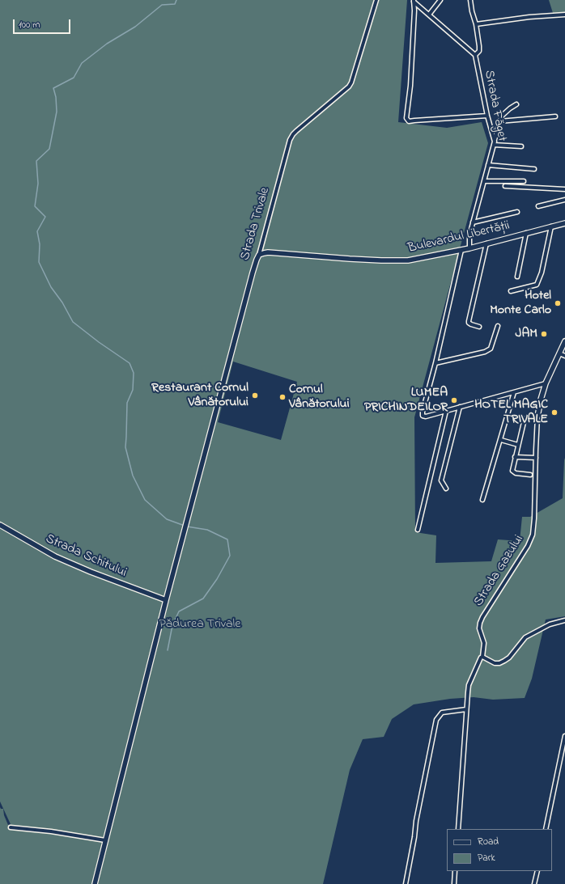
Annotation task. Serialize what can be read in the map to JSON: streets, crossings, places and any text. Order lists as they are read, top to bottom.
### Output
{
  "streets": {
    "main road": ["Strada Trivale", "Bulevardul Libertății", "Strada Schitului"],
    "street": ["Strada Făget", "Strada Gazului"]
  },
  "crossings": [
    ["Strada Făget", "Bulevardul Libertății"],
    ["Strada Trivale", "Bulevardul Libertății"],
    ["Strada Trivale", "Strada Schitului"]
  ],
  "parks": ["Pădurea Trivale"],
  "places": [
    "Hotel Monte Carlo",
    "JAM",
    "Restaurant Cornul Vânătorului",
    "Cornul Vânătorului",
    "LUMEA PRICHINDEILOR",
    "HOTEL MAGIC TRIVALE"
  ],
  "legend": ["Road", "Park"],
  "scale_bar": "100 m"
}
